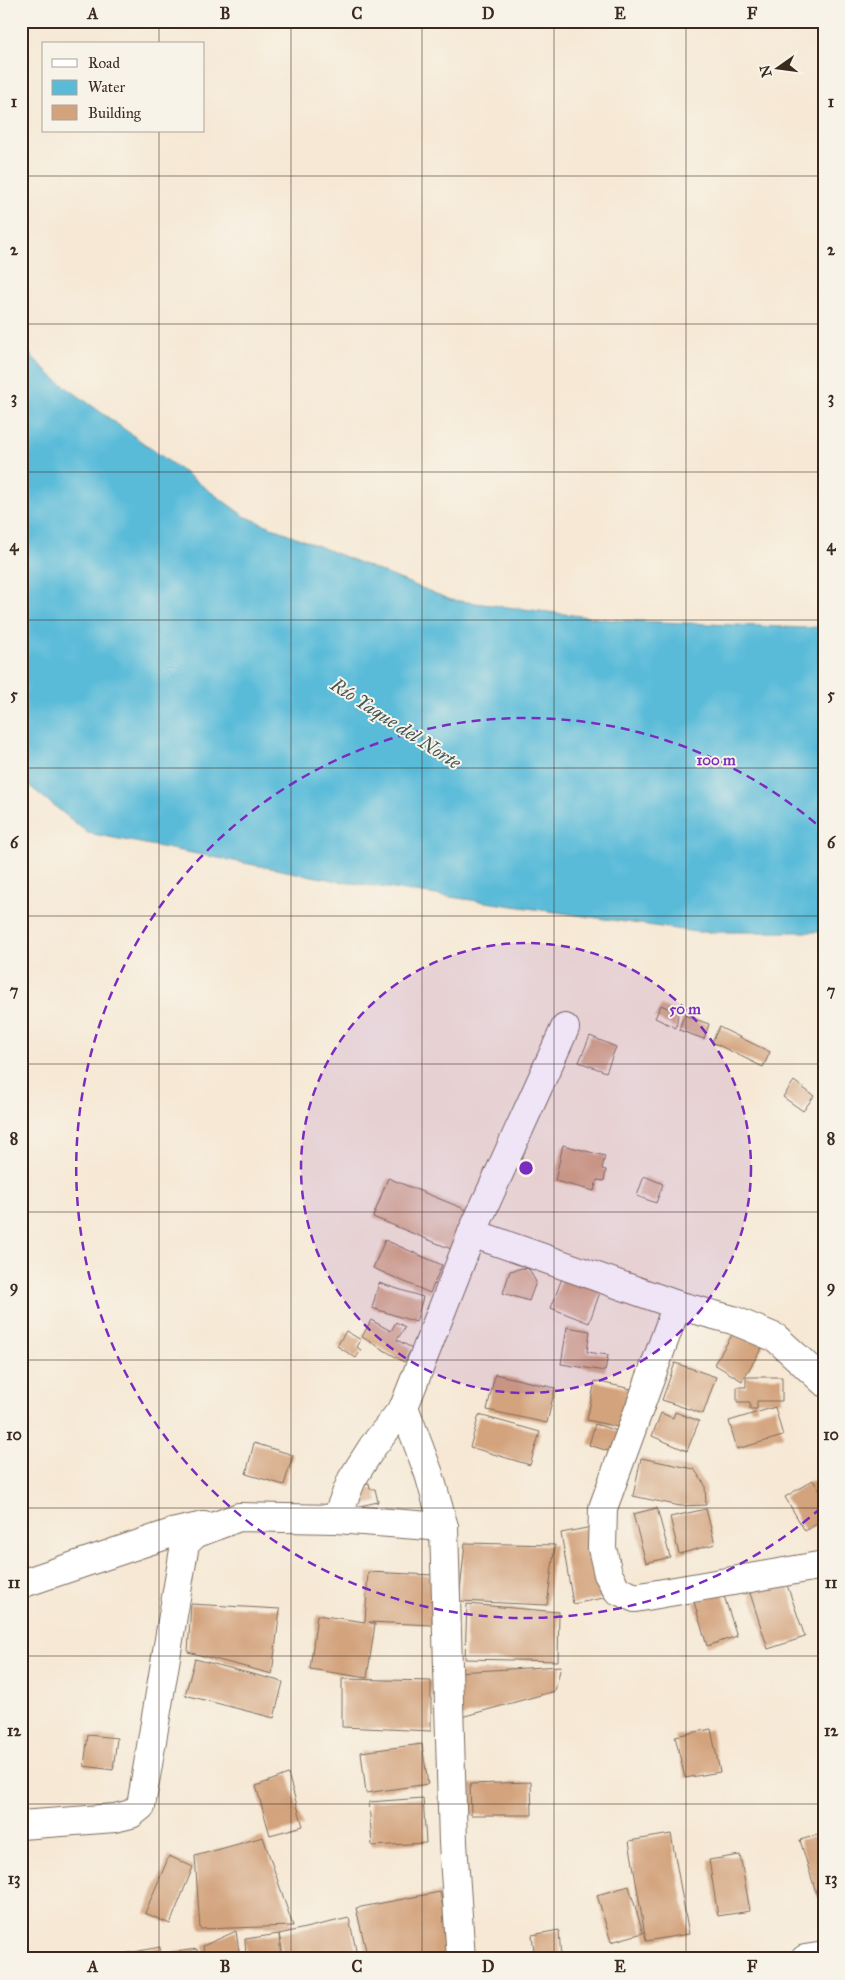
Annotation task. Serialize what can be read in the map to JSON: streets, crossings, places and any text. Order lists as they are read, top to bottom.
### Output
{
  "water": ["Río Yaque del Norte"],
  "legend": ["Road", "Water", "Building"],
  "north": "left",
  "grid": {
    "columns": [
      "A",
      "B",
      "C",
      "D",
      "E",
      "F"
    ],
    "rows": [
      "1",
      "2",
      "3",
      "4",
      "5",
      "6",
      "7",
      "8",
      "9",
      "10",
      "11",
      "12",
      "13"
    ]
  },
  "rings": ["100 m", "50 m"]
}
